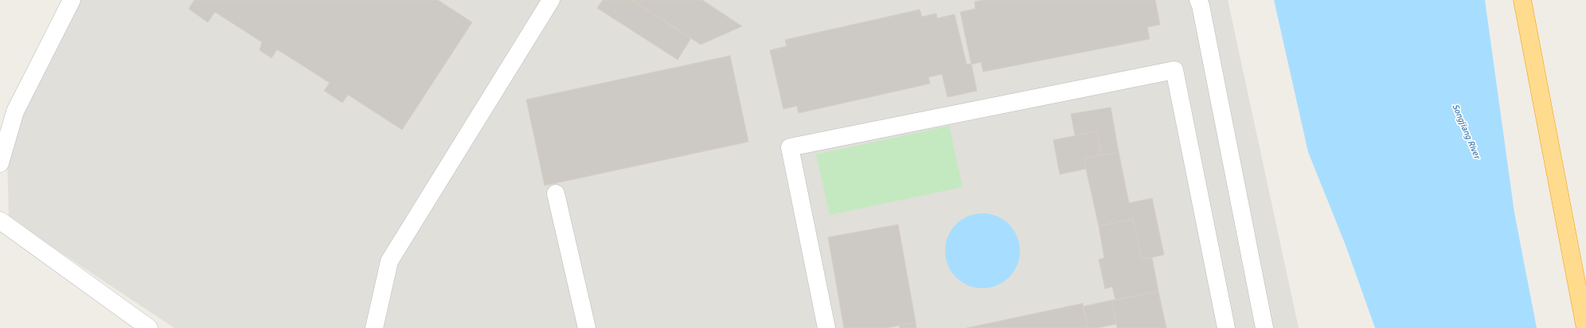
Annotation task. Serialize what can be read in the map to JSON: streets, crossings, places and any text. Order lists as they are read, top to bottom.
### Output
{
  "water": ["Songjiang River"]
}
